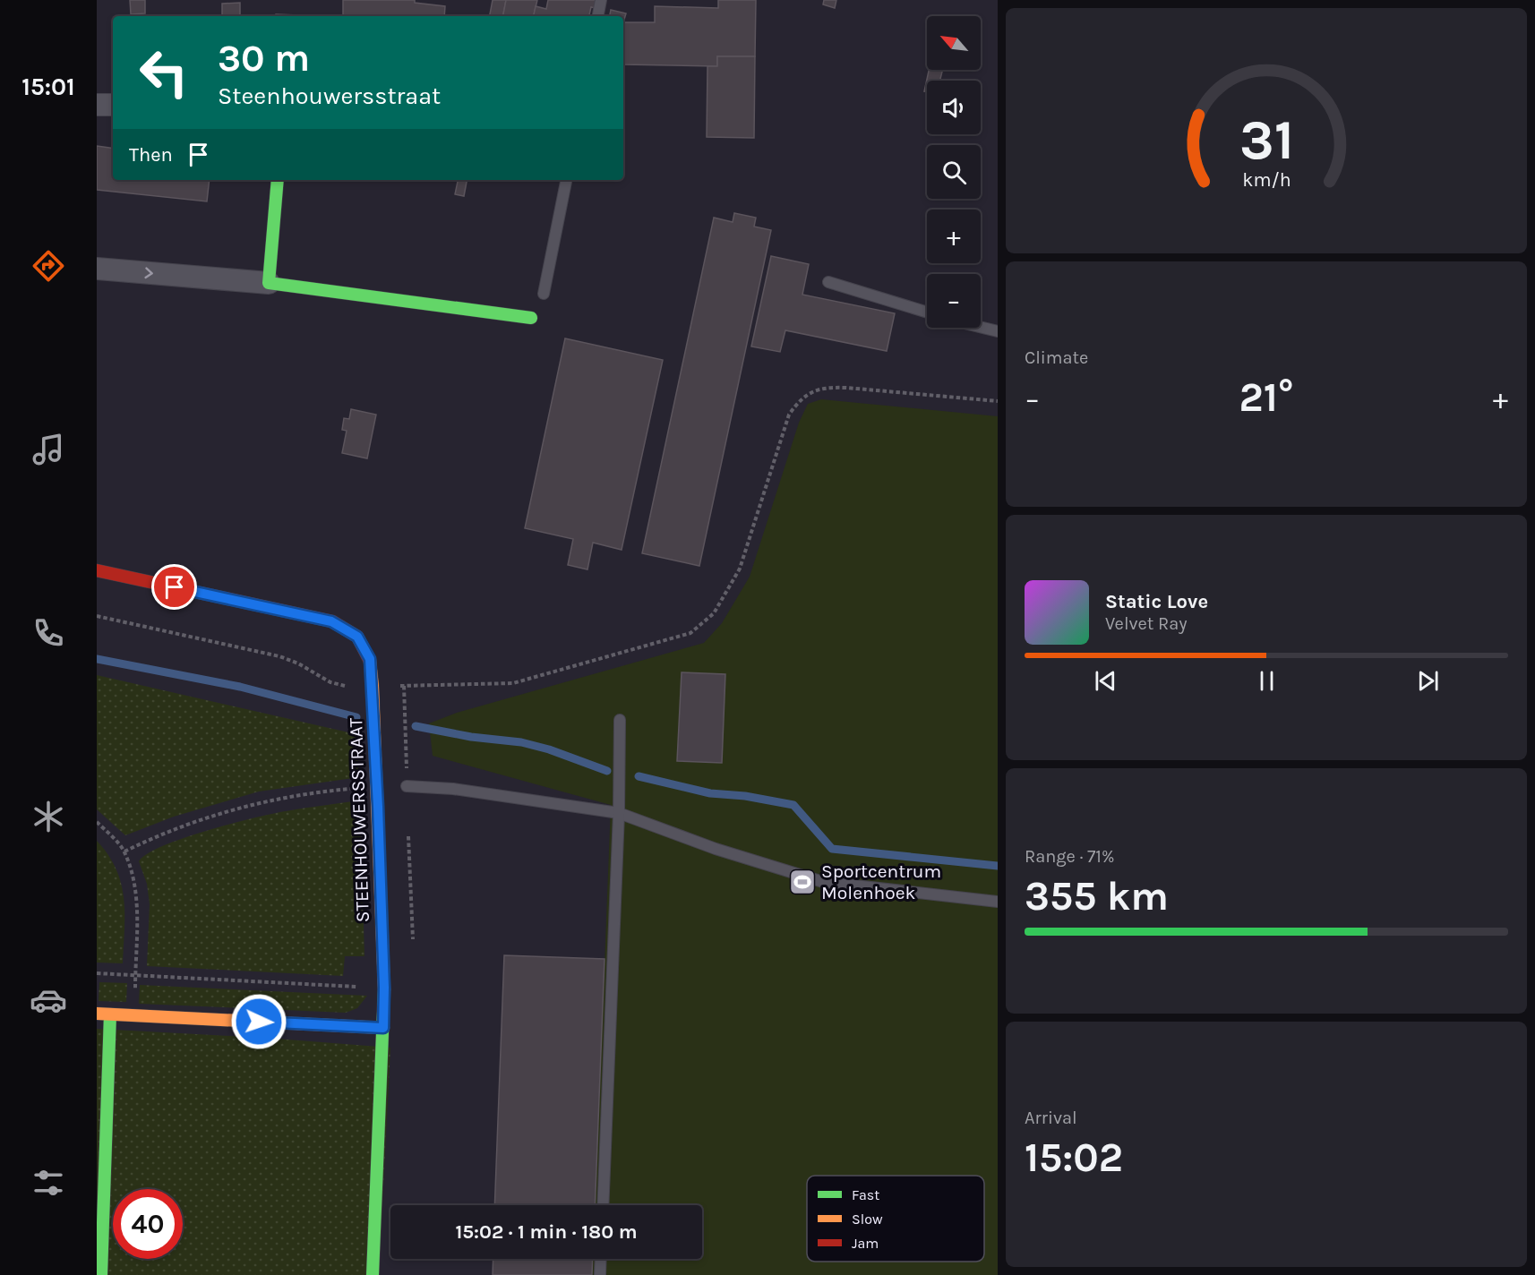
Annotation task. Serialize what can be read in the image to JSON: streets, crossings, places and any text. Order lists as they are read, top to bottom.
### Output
{
  "streets": {
    "street": ["STEENHOUWERSSTRAAT"]
  },
  "places": {
    "sports": ["Sportcentrum Molenhoek"]
  },
  "legend": ["Fast", "Slow", "Jam"],
  "north": "top left",
  "page": {
    "tabs": "15:01",
    "map_buttons": ["+", "−"],
    "turn": ["30 m", "Steenhouwersstraat"],
    "then": "Then",
    "tile": [
      "Climate",
      ["Range · 71%", "355 km"],
      ["Arrival", "15:02"]
    ],
    "heat": ["−", "21°", "+"],
    "song": ["Static Love", "Velvet Ray"],
    "limit": "40",
    "trip": "15:02 · 1 min · 180 m",
    "gauge": ["31", "km/h"]
  }
}
